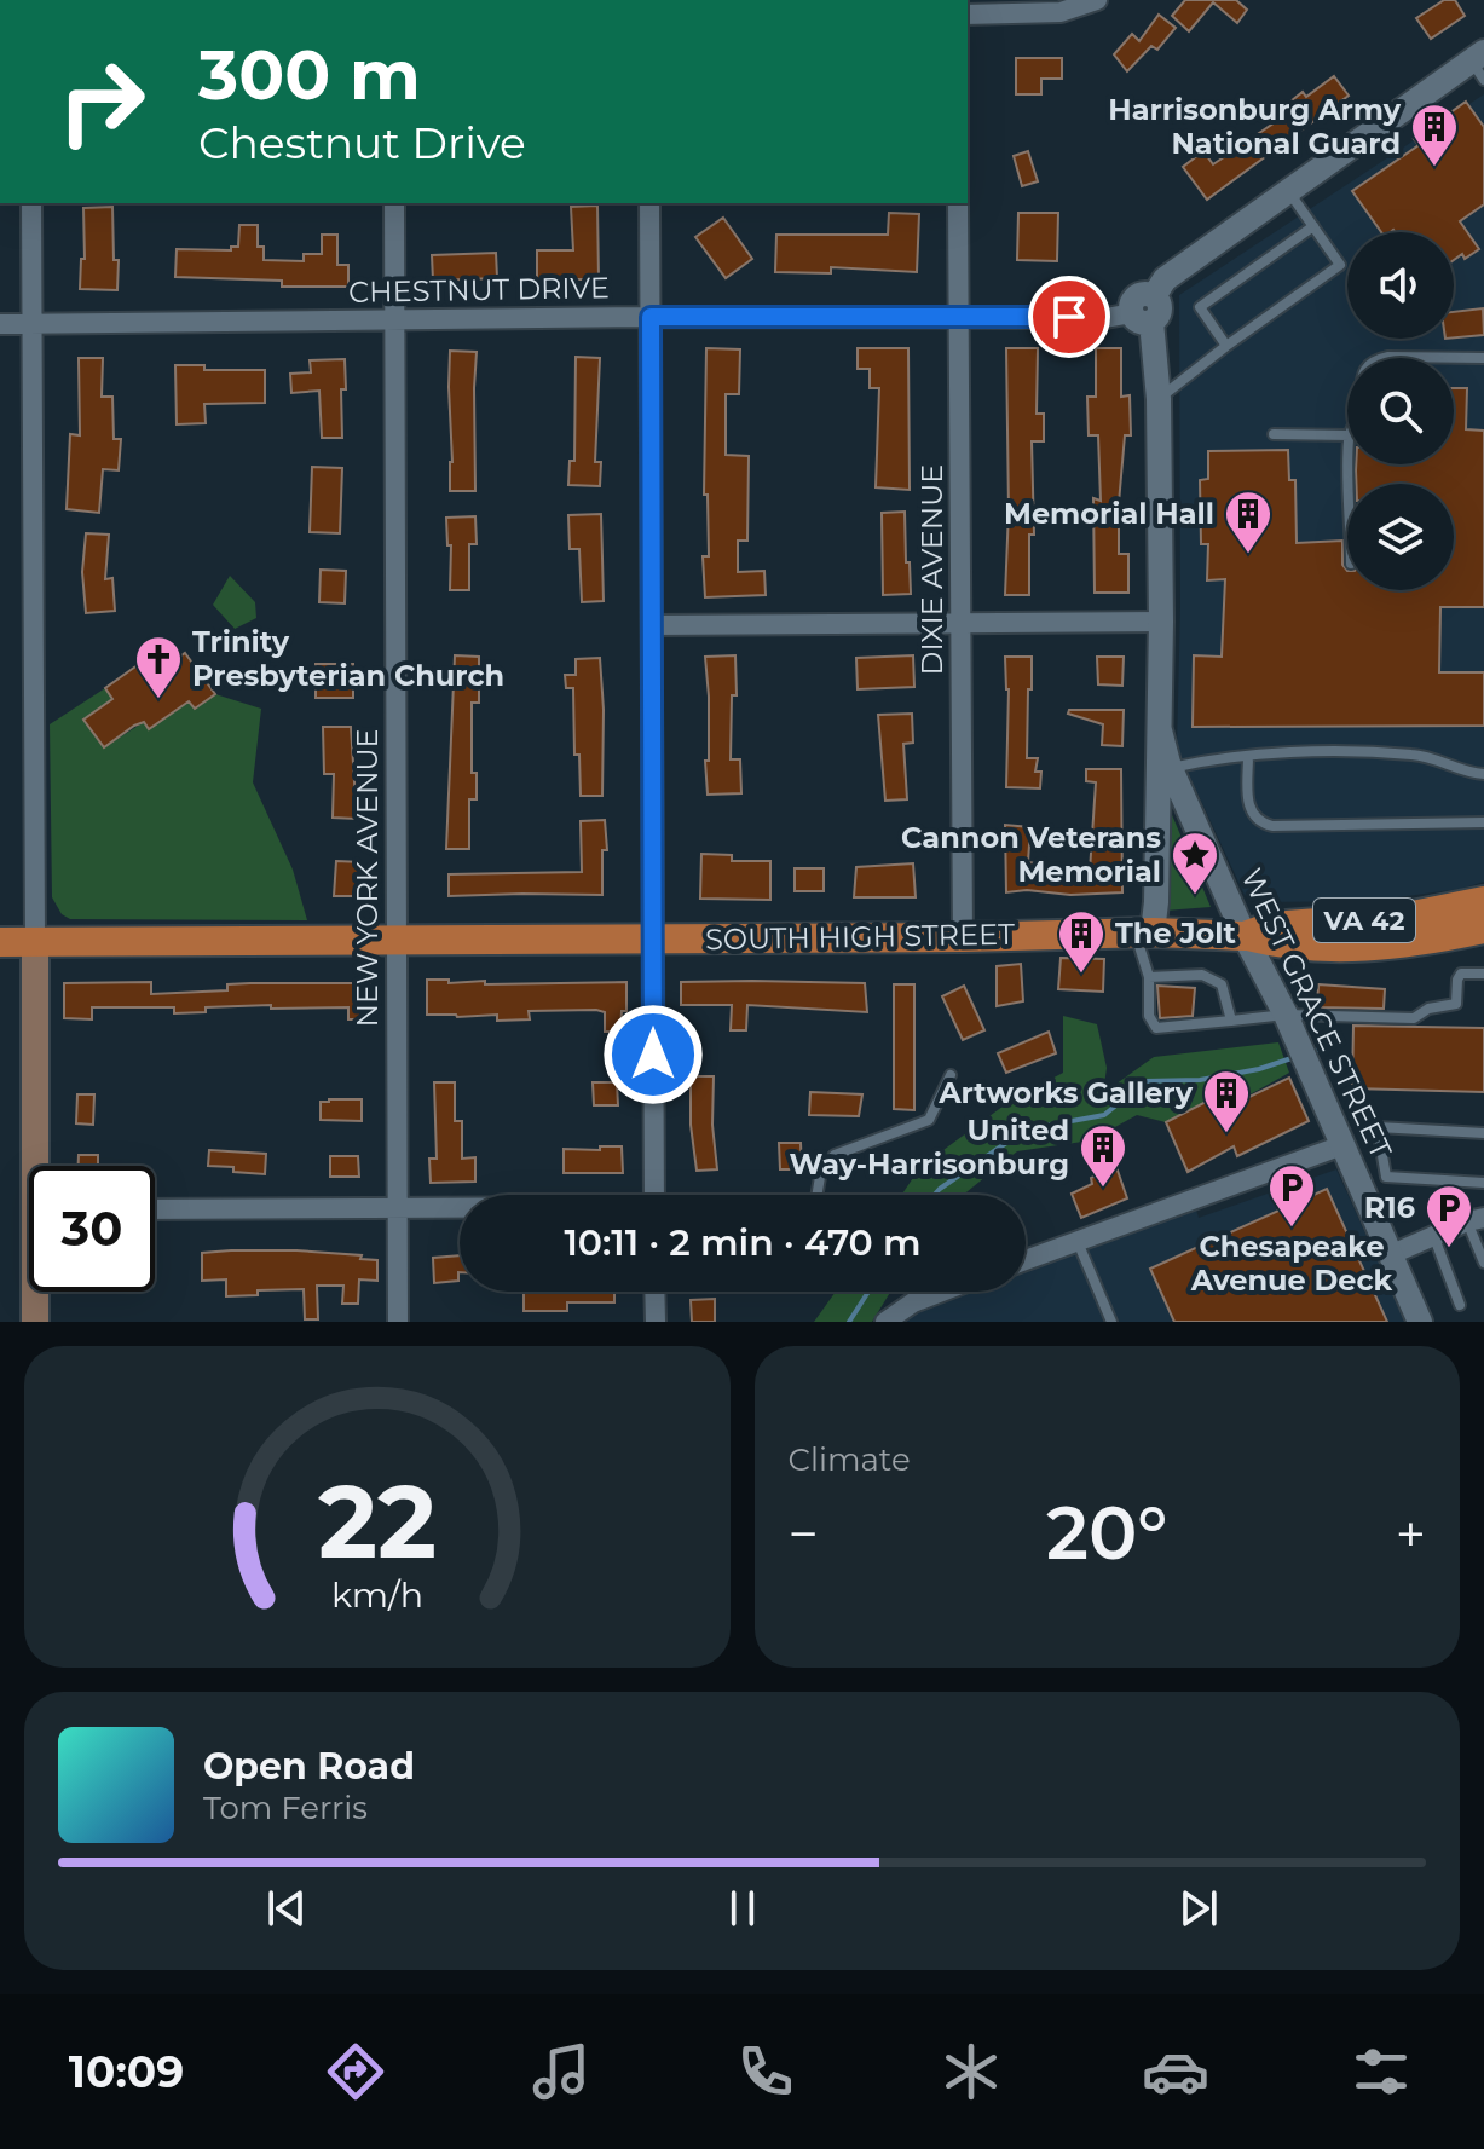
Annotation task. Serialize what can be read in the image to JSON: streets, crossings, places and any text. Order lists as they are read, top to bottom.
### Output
{
  "streets": {
    "main road": ["VA 42", "SOUTH HIGH STREET"],
    "street": [
      "CHESTNUT DRIVE",
      "DIXIE AVENUE",
      "NEW YORK AVENUE",
      "WEST GRACE STREET"
    ]
  },
  "crossings": [
    ["CHESTNUT DRIVE", "DIXIE AVENUE"],
    ["CHESTNUT DRIVE", "NEW YORK AVENUE"],
    ["CHESTNUT DRIVE", "WEST GRACE STREET"],
    ["DIXIE AVENUE", "SOUTH HIGH STREET"],
    ["NEW YORK AVENUE", "SOUTH HIGH STREET"],
    ["VA 42", "SOUTH HIGH STREET"],
    ["VA 42", "WEST GRACE STREET"],
    ["SOUTH HIGH STREET", "WEST GRACE STREET"]
  ],
  "places": {
    "building": [
      "Harrisonburg Army National Guard",
      "Memorial Hall",
      "The Jolt",
      "Artworks Gallery",
      "United Way-Harrisonburg"
    ],
    "church": ["Trinity Presbyterian Church"],
    "place": ["Cannon Veterans Memorial"],
    "parking": ["Chesapeake Avenue Deck", "R16"]
  },
  "page": {
    "turn": ["300 m", "Chestnut Drive"],
    "limit": "30",
    "trip": "10:11 · 2 min · 470 m",
    "tile": "Climate",
    "heat": ["−", "20°", "+"],
    "song": ["Open Road", "Tom Ferris"],
    "tabs": "10:09",
    "gauge": ["22", "km/h"]
  }
}
